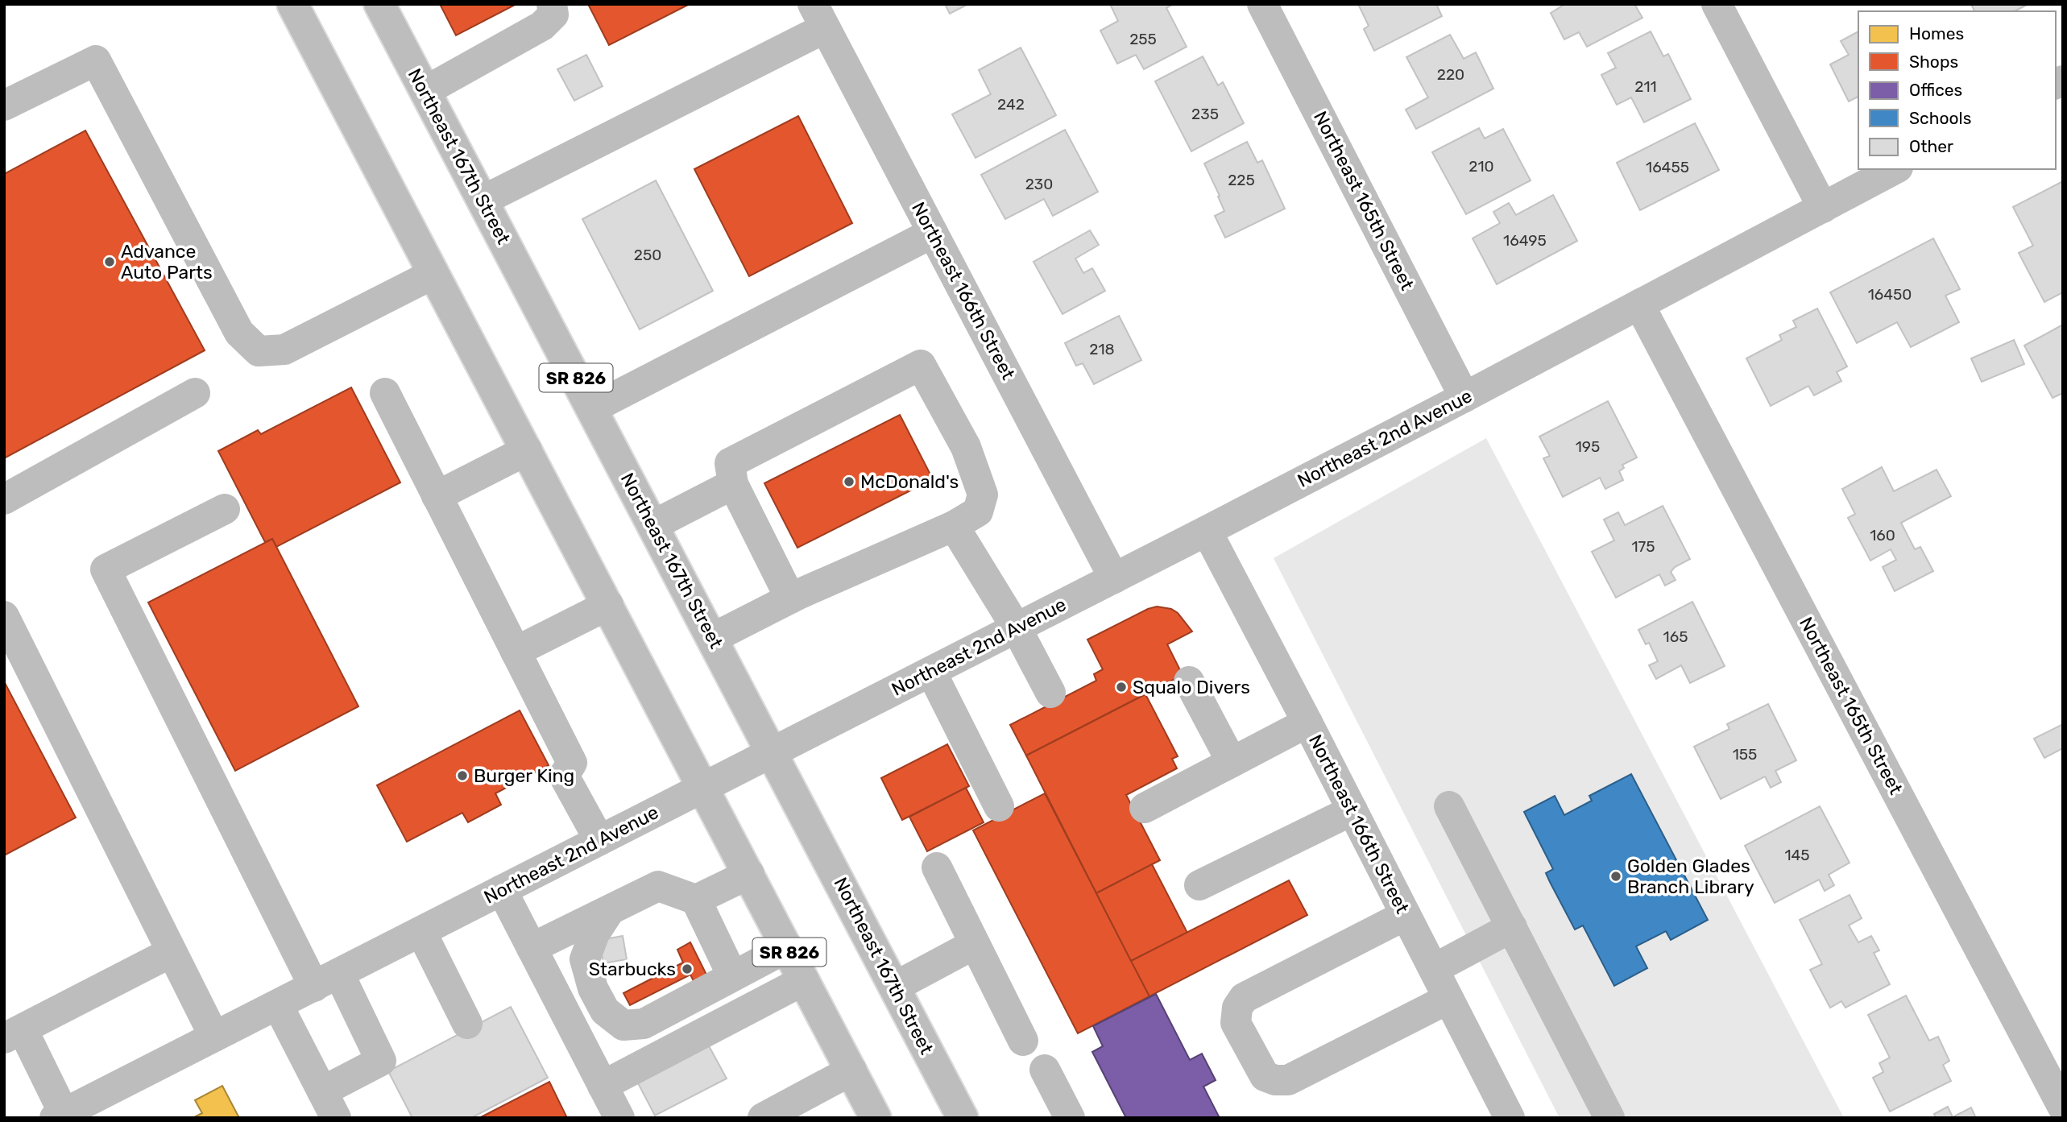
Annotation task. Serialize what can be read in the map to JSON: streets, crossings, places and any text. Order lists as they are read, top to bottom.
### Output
{
  "streets": {
    "street": [
      "Northeast 167th Street",
      "Northeast 165th Street",
      "Northeast 166th Street",
      "SR 826",
      "Northeast 2nd Avenue"
    ]
  },
  "crossings": [
    ["Northeast 167th Street", "Northeast 2nd Avenue"],
    ["Northeast 165th Street", "Northeast 2nd Avenue"],
    ["Northeast 166th Street", "Northeast 2nd Avenue"],
    ["SR 826", "Northeast 2nd Avenue"]
  ],
  "places": [
    "Advance Auto Parts",
    "McDonald's",
    "Squalo Divers",
    "Burger King",
    "Golden Glades Branch Library",
    "Starbucks"
  ],
  "house_numbers": [
    "255",
    "220",
    "211",
    "242",
    "235",
    "210",
    "16455",
    "225",
    "230",
    "16495",
    "250",
    "16450",
    "218",
    "195",
    "160",
    "175",
    "165",
    "155",
    "145"
  ],
  "legend": [
    "Homes",
    "Shops",
    "Offices",
    "Schools",
    "Other"
  ]
}
